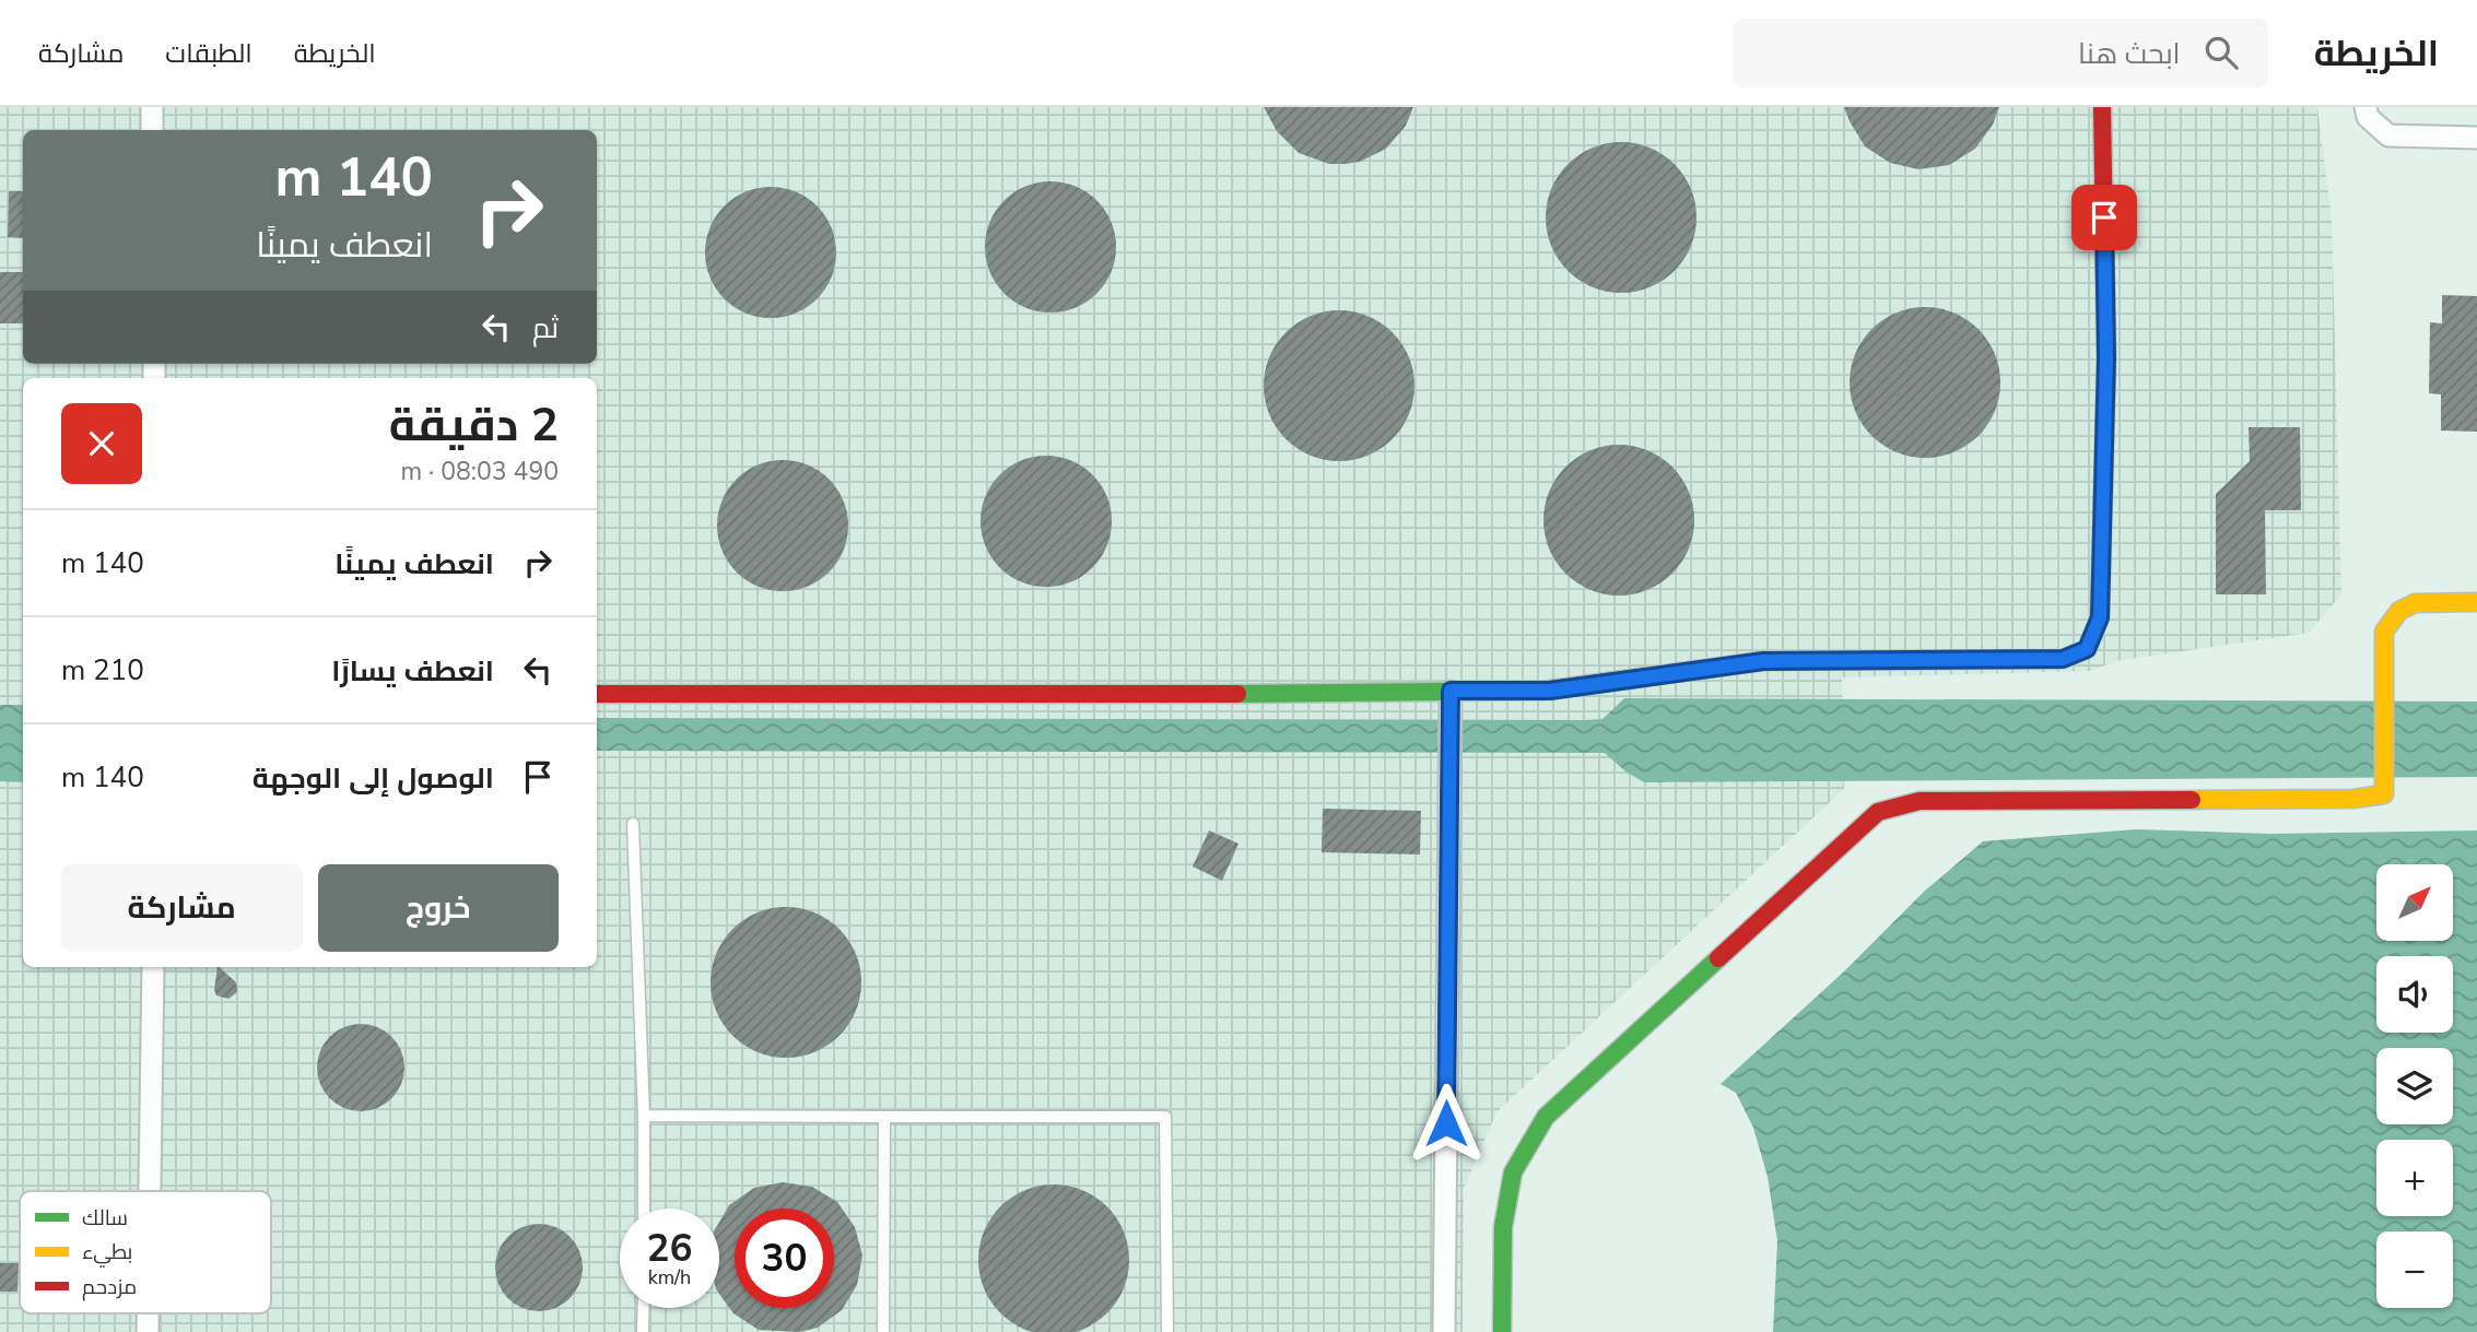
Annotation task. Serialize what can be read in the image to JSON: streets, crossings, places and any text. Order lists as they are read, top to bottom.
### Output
{
  "legend": ["سالك", "بطيء", "مزدحم"],
  "north": "top right",
  "page": {
    "header": "الخريطة",
    "search": "ابحث هنا",
    "nav": ["الخريطة", "الطبقات", "مشاركة"],
    "turn": ["140 m", "انعطف يمينًا"],
    "then": "ثم",
    "heading": ["2 دقيقة", "490 m · 08:03"],
    "list": [
      {
        "name": "انعطف يمينًا",
        "value": "140 m"
      },
      {
        "name": "انعطف يسارًا",
        "value": "210 m"
      },
      {
        "name": "الوصول إلى الوجهة",
        "value": "140 m"
      }
    ],
    "buttons": ["خروج", "مشاركة"],
    "map_buttons": ["+", "−"],
    "speed": "26 km/h",
    "limit": "30"
  }
}
